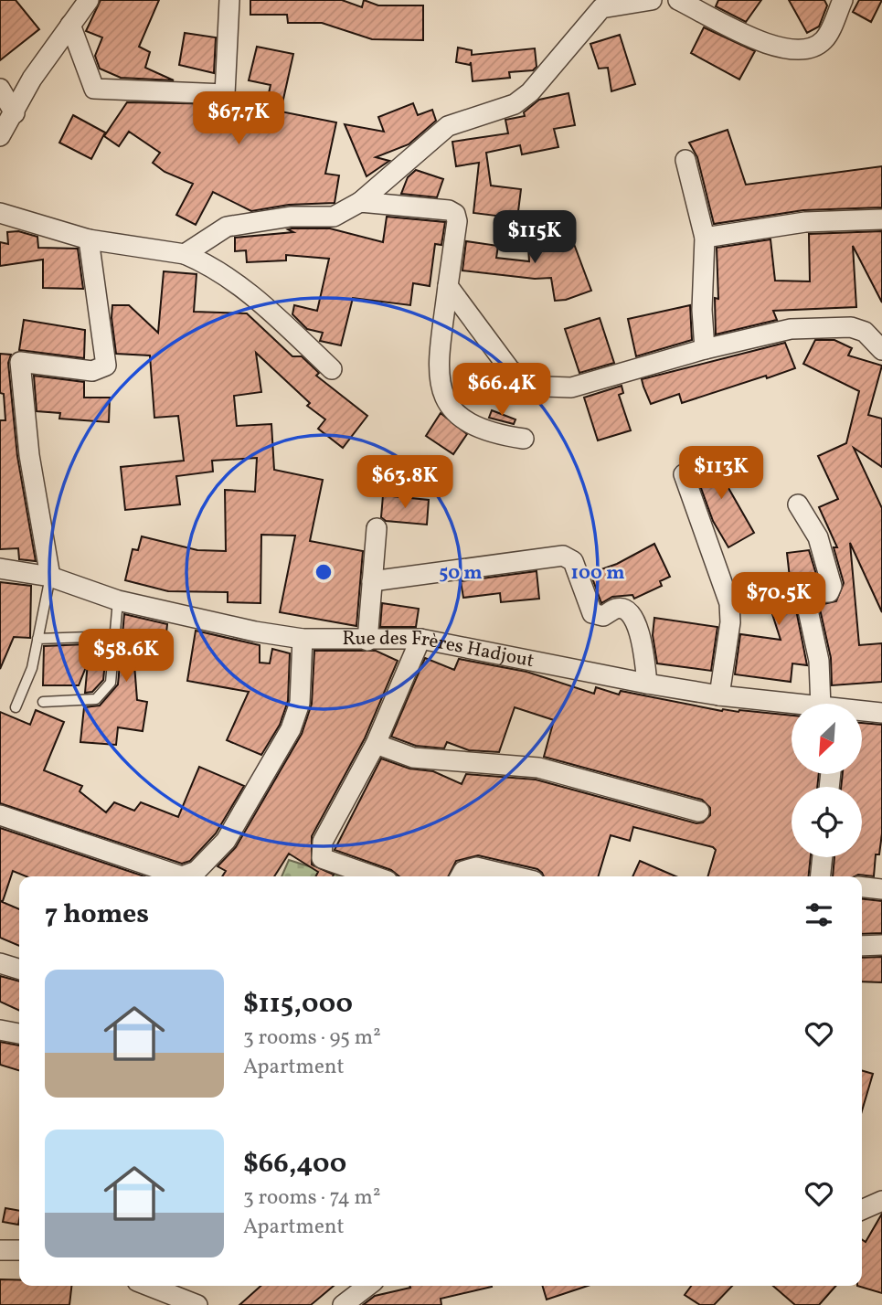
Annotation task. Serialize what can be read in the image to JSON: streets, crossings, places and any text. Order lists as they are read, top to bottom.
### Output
{
  "streets": {
    "street": ["Rue des Frères Hadjout"]
  },
  "north": "bottom left",
  "page": {
    "price": [
      "$67.7K",
      "$115K",
      "$66.4K",
      "$113K",
      "$63.8K",
      "$70.5K",
      "$58.6K"
    ],
    "heading": "7 homes",
    "list": [
      {
        "name": "$115,000",
        "note": "3 rooms · 95 m² · Apartment"
      },
      {
        "name": "$66,400",
        "note": "3 rooms · 74 m² · Apartment"
      }
    ]
  },
  "rings": ["50 m", "100 m"]
}
